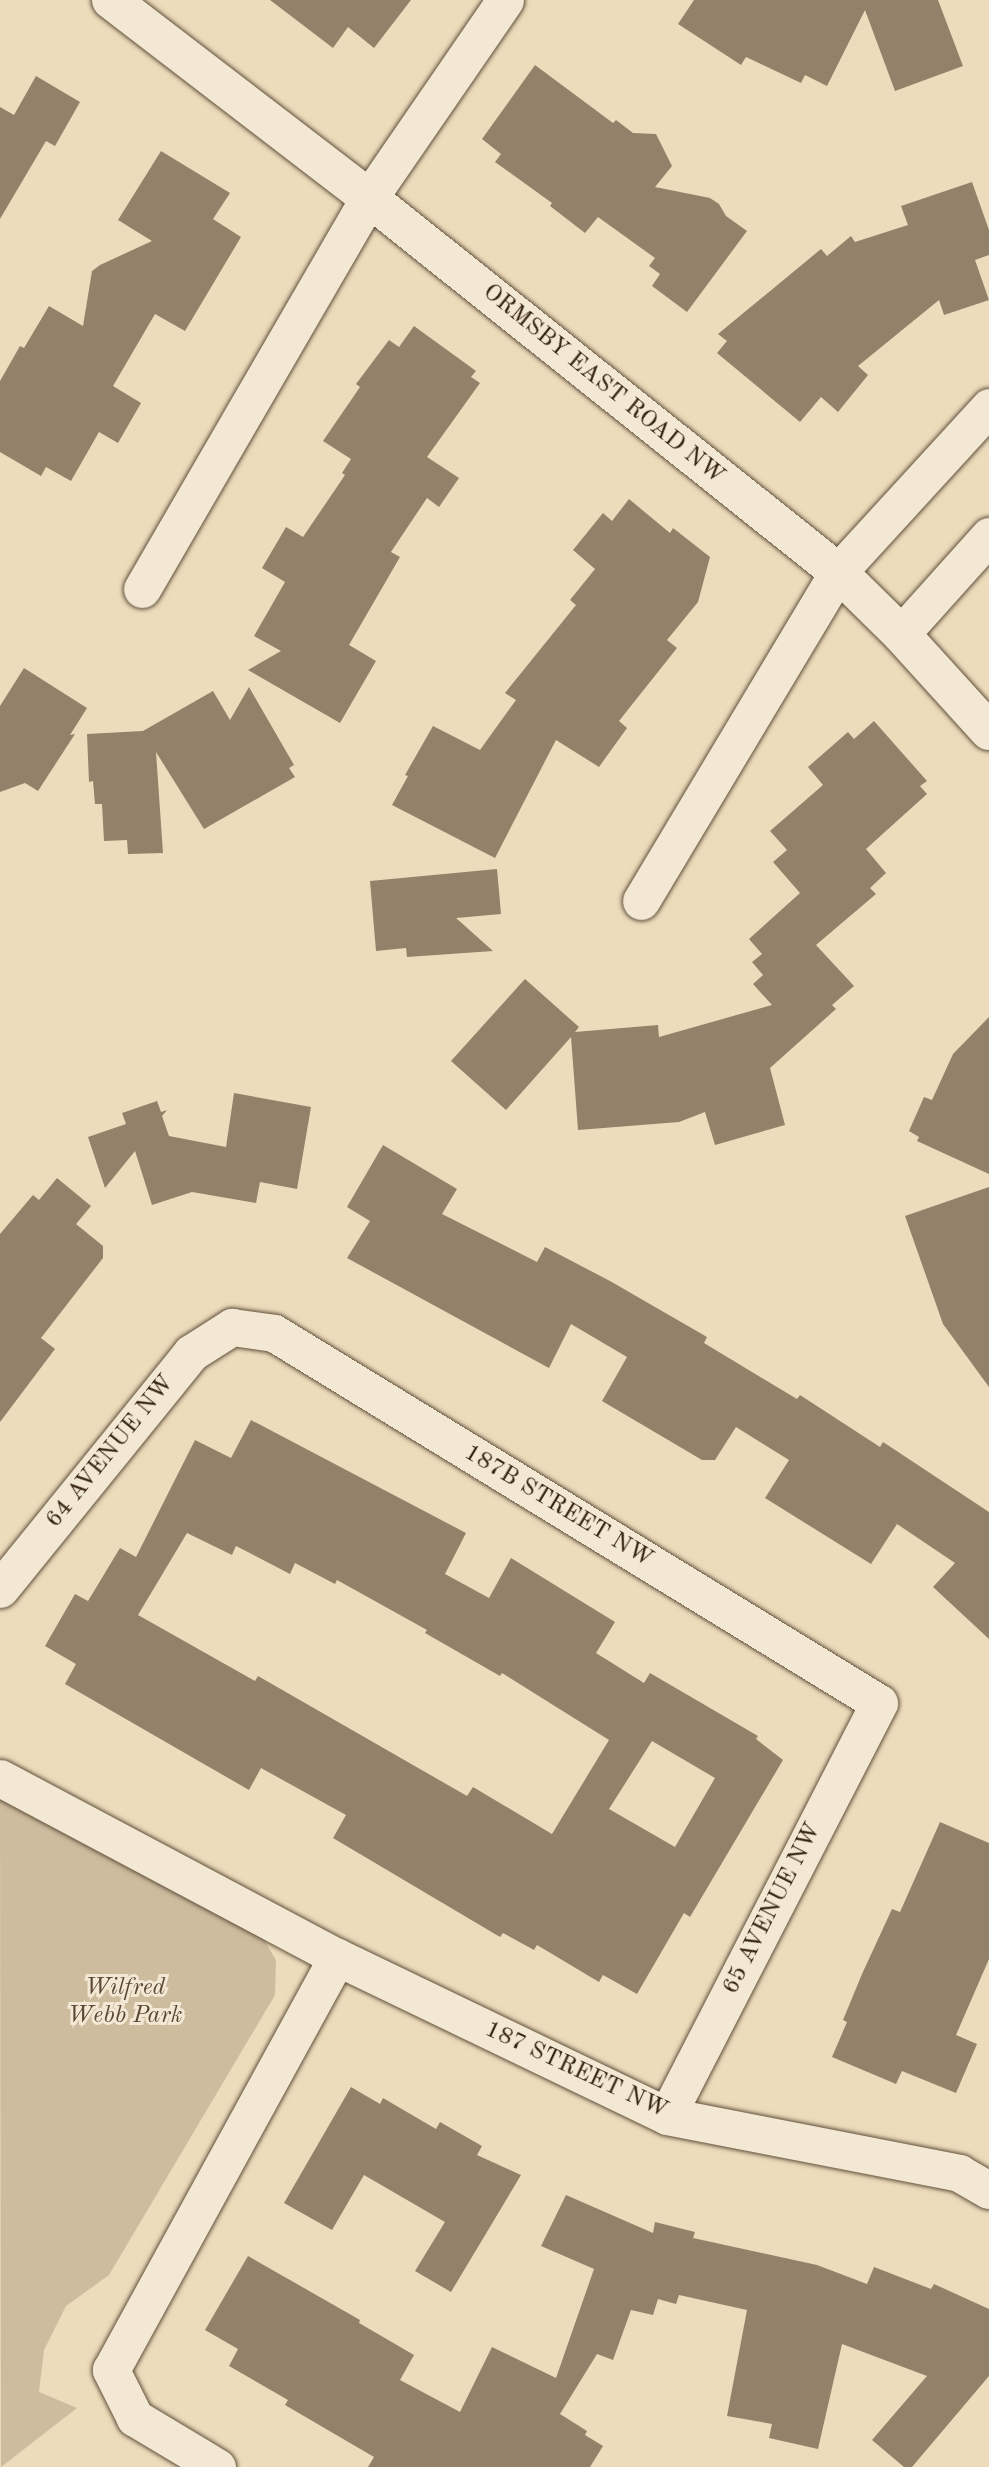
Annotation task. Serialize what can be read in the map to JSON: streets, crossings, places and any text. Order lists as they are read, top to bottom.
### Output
{
  "streets": {
    "street": [
      "ORMSBY EAST ROAD NW",
      "64 AVENUE NW",
      "187B STREET NW",
      "65 AVENUE NW",
      "187 STREET NW"
    ]
  },
  "crossings": [
    ["64 AVENUE NW", "187B STREET NW"],
    ["187B STREET NW", "65 AVENUE NW"],
    ["65 AVENUE NW", "187 STREET NW"]
  ],
  "parks": ["Wilfred Webb Park"]
}
